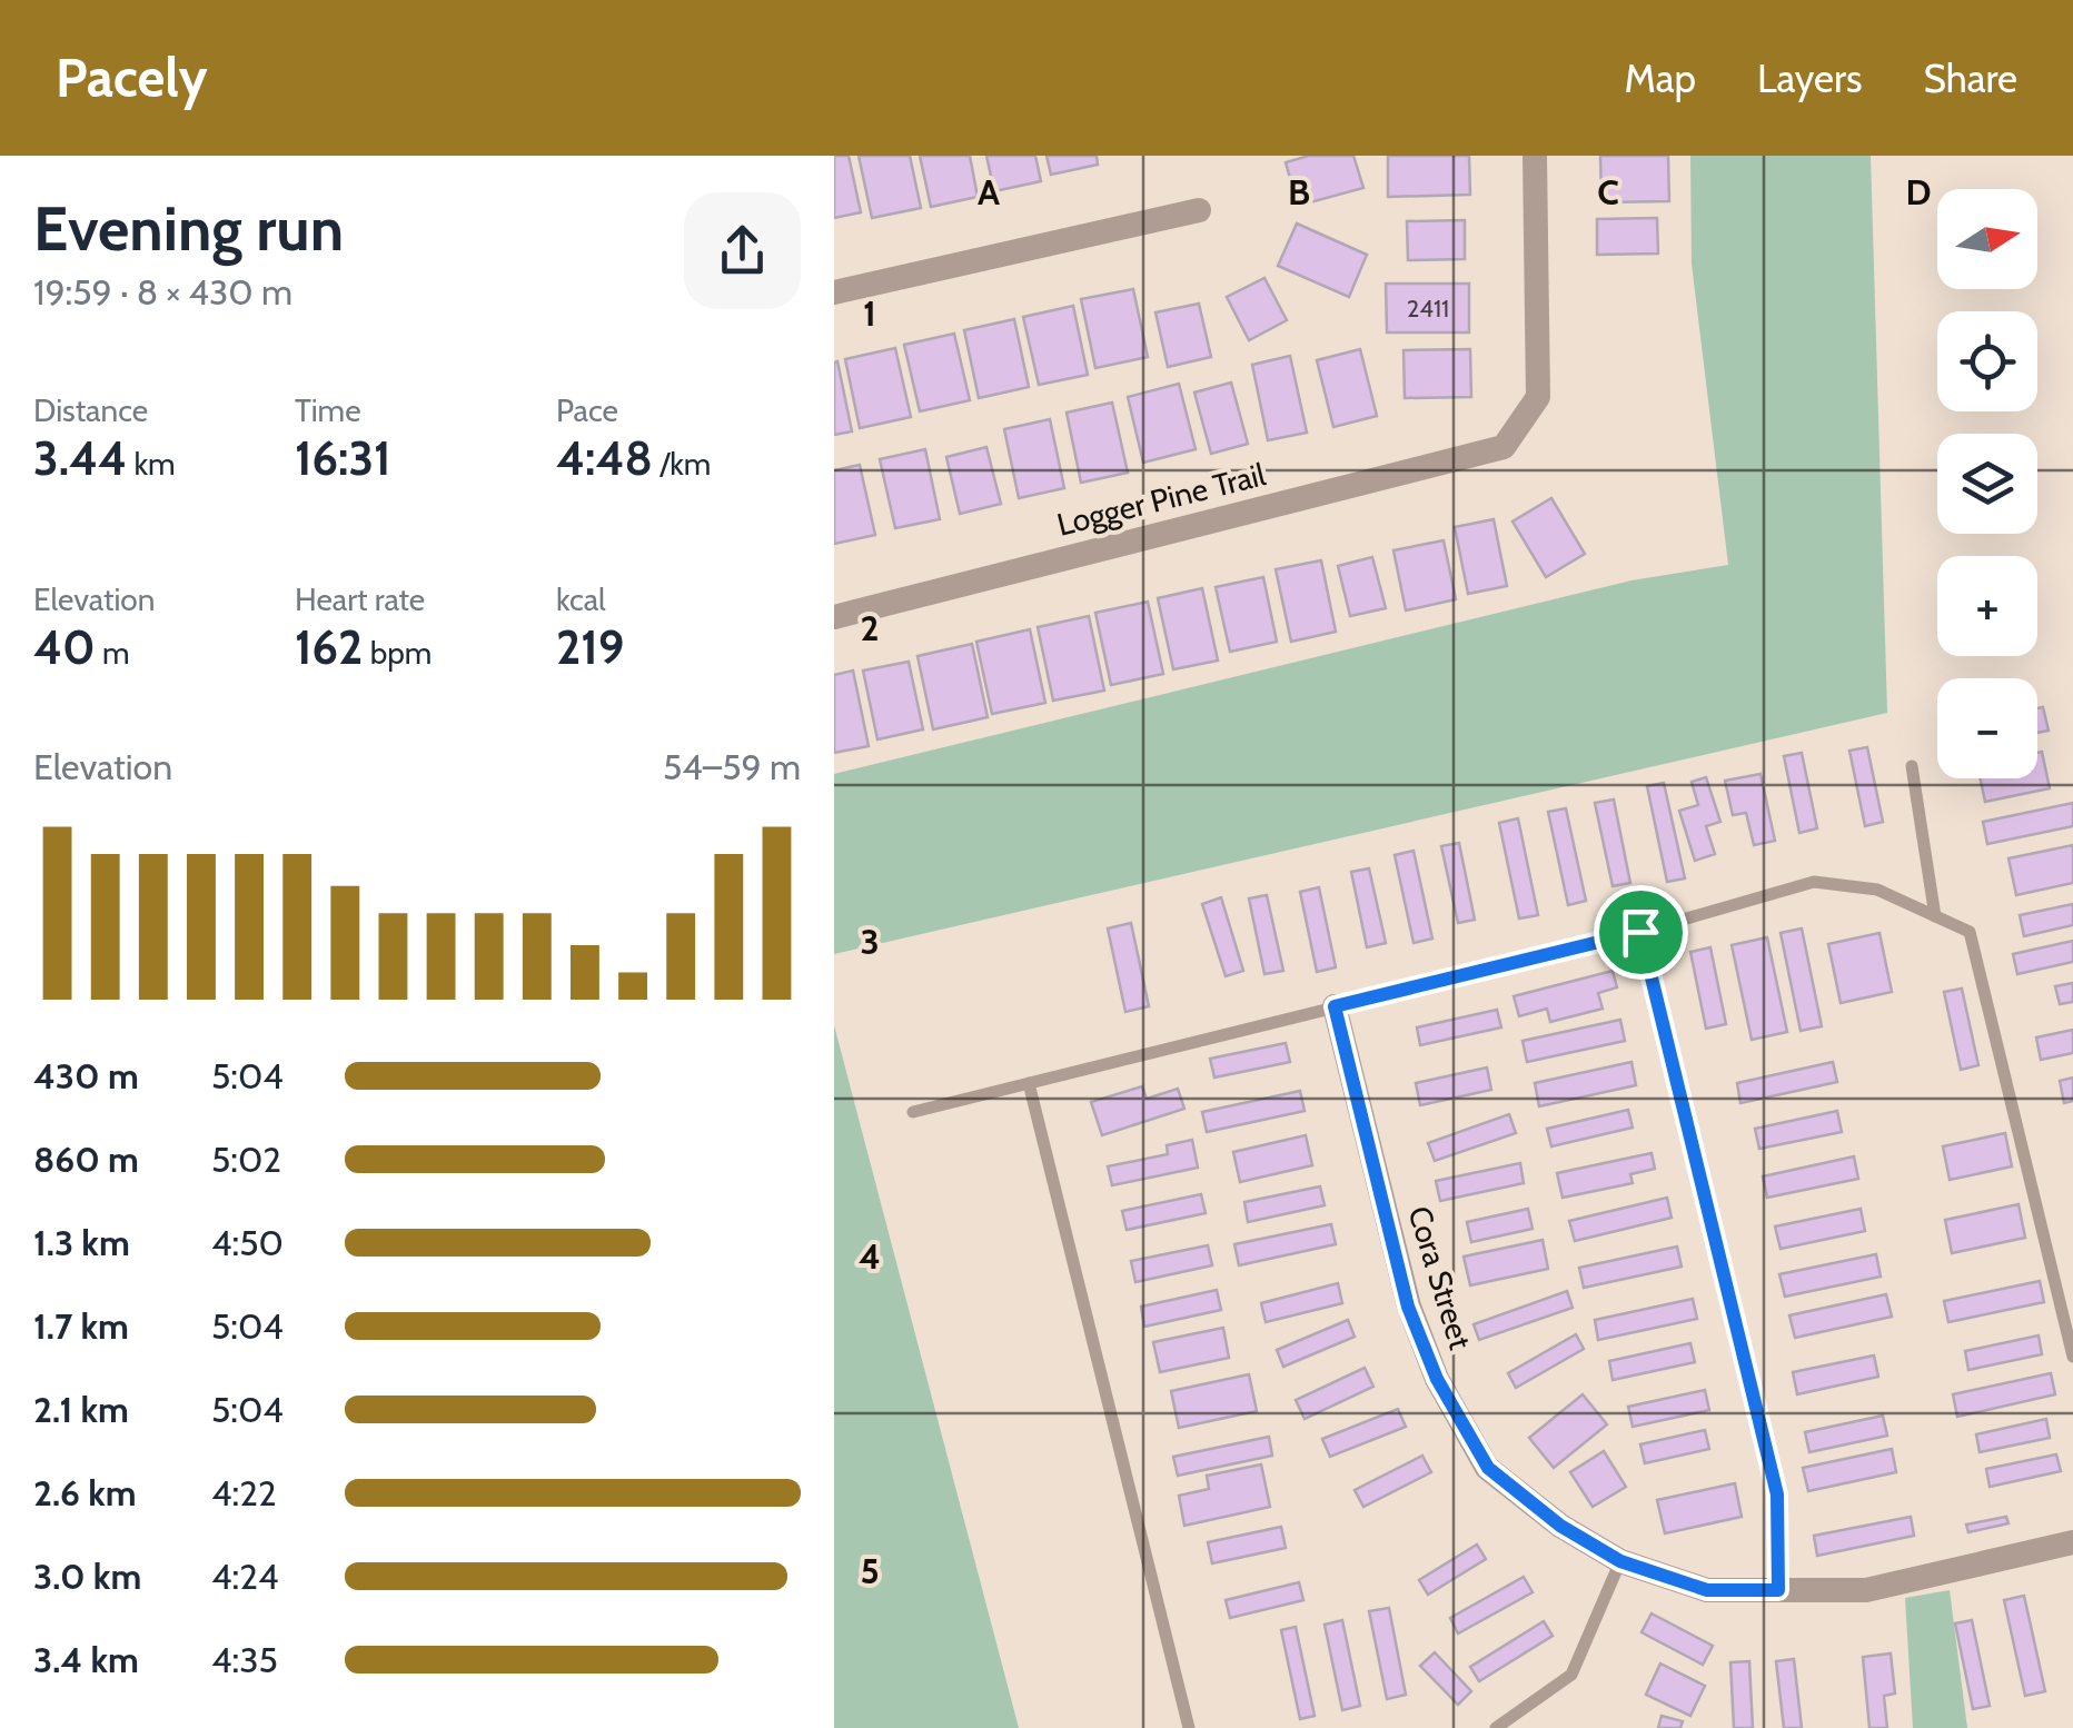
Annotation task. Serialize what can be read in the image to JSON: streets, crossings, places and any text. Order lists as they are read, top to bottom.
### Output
{
  "streets": {
    "street": ["Logger Pine Trail", "Cora Street"]
  },
  "house_numbers": ["2411"],
  "north": "right",
  "page": {
    "header": "Pacely",
    "nav": ["Map", "Layers", "Share"],
    "heading": ["Evening run", "19:59 · 8 × 430 m"],
    "map_buttons": ["+", "−"],
    "stats": [
      ["Distance", "3.44 km"],
      ["Time", "16:31"],
      ["Pace", "4:48 /km"],
      ["Elevation", "40 m"],
      ["Heart rate", "162 bpm"],
      ["kcal", "219"]
    ],
    "chart": ["Elevation", "54–59 m"],
    "list": [
      {
        "name": "430 m",
        "note": "5:04"
      },
      {
        "name": "860 m",
        "note": "5:02"
      },
      {
        "name": "1.3 km",
        "note": "4:50"
      },
      {
        "name": "1.7 km",
        "note": "5:04"
      },
      {
        "name": "2.1 km",
        "note": "5:04"
      },
      {
        "name": "2.6 km",
        "note": "4:22"
      },
      {
        "name": "3.0 km",
        "note": "4:24"
      },
      {
        "name": "3.4 km",
        "note": "4:35"
      }
    ]
  },
  "grid": {
    "columns": [
      "A",
      "B",
      "C",
      "D"
    ],
    "rows": [
      "1",
      "2",
      "3",
      "4",
      "5"
    ]
  }
}
